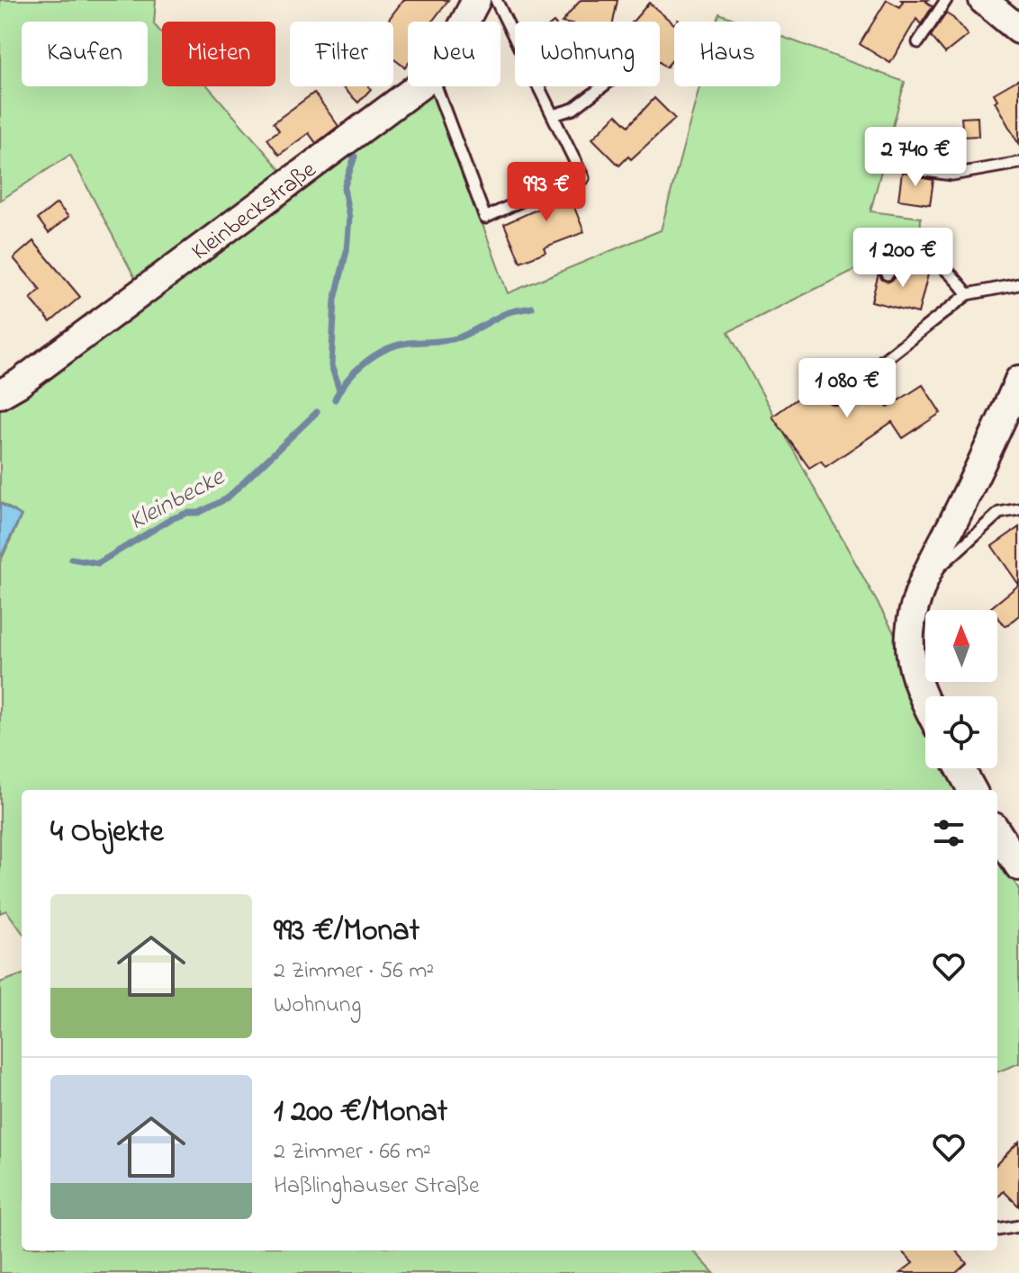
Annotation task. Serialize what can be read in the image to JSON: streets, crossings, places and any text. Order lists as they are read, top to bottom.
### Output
{
  "streets": {
    "street": ["Kleinbeckstraße"]
  },
  "water": ["Kleinbecke"],
  "north": "top",
  "page": {
    "chip": [
      "Kaufen",
      "Mieten",
      "Filter",
      "Neu",
      "Wohnung",
      "Haus"
    ],
    "price": [
      "2 740 €",
      "993 €",
      "1 200 €",
      "1 080 €"
    ],
    "heading": "4 Objekte",
    "list": [
      {
        "name": "993 €/Monat",
        "note": "2 Zimmer · 56 m² · Wohnung"
      },
      {
        "name": "1 200 €/Monat",
        "note": "2 Zimmer · 66 m² · Haßlinghauser Straße"
      }
    ]
  }
}
